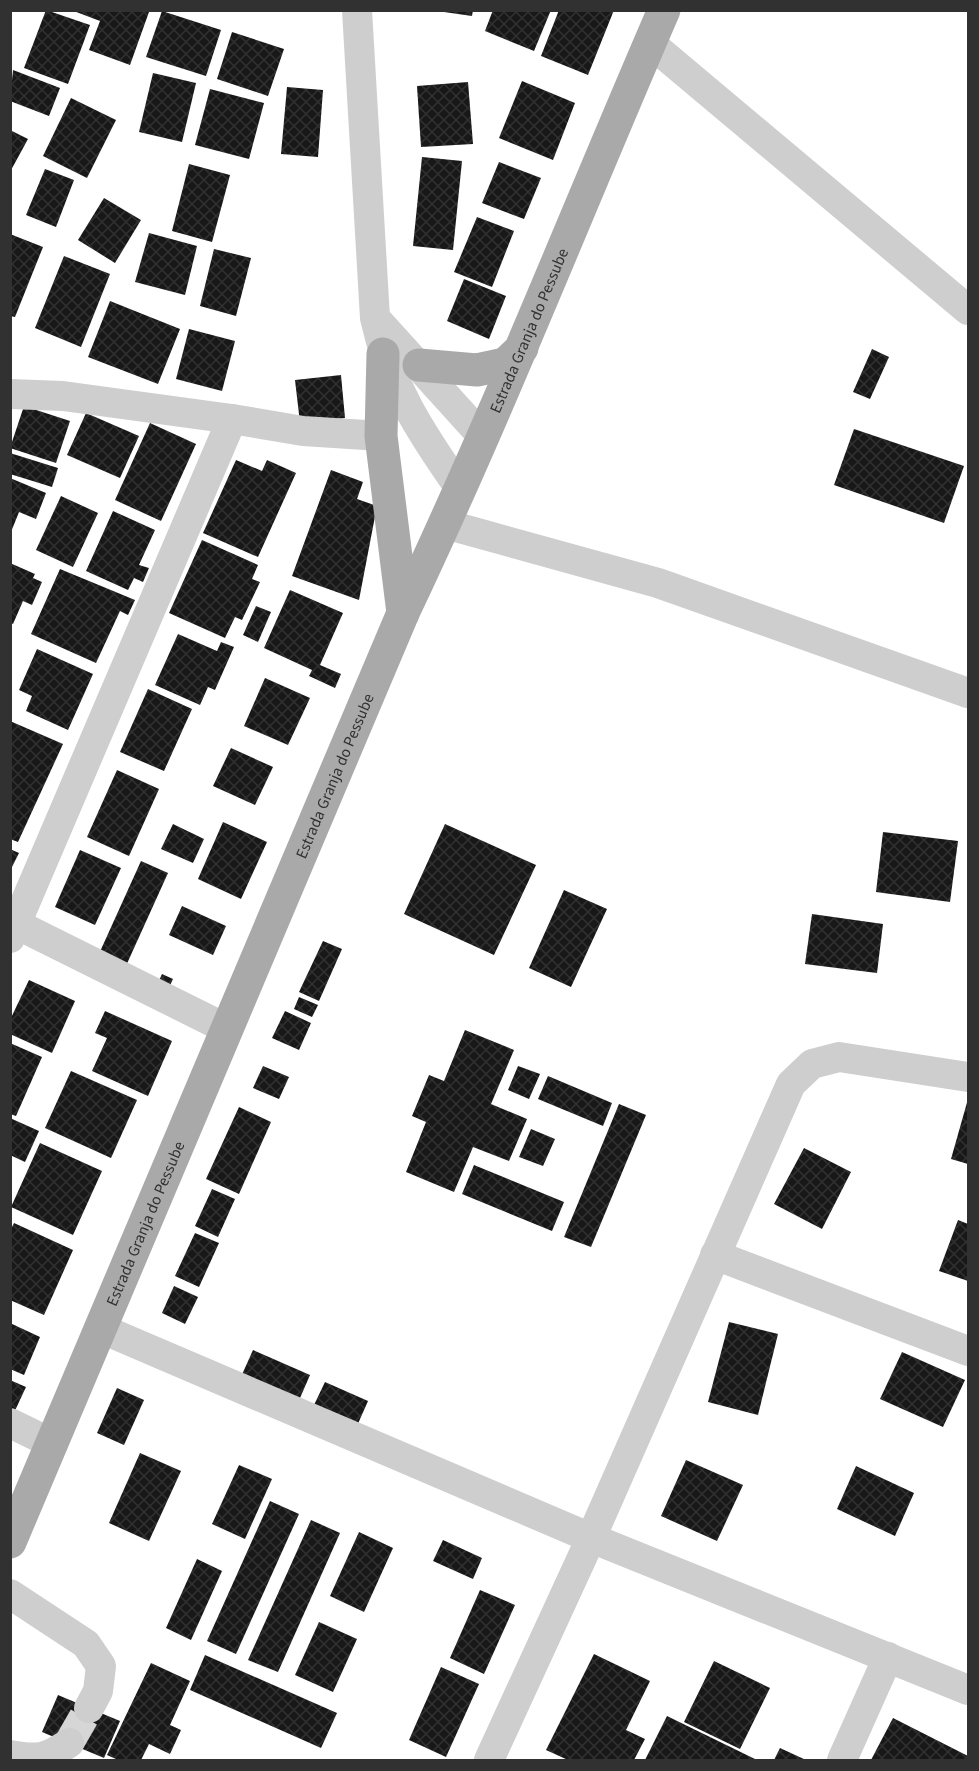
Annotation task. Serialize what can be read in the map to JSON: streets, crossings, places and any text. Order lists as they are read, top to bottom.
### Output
{
  "streets": {
    "main road": ["Estrada Granja do Pessube"]
  }
}
